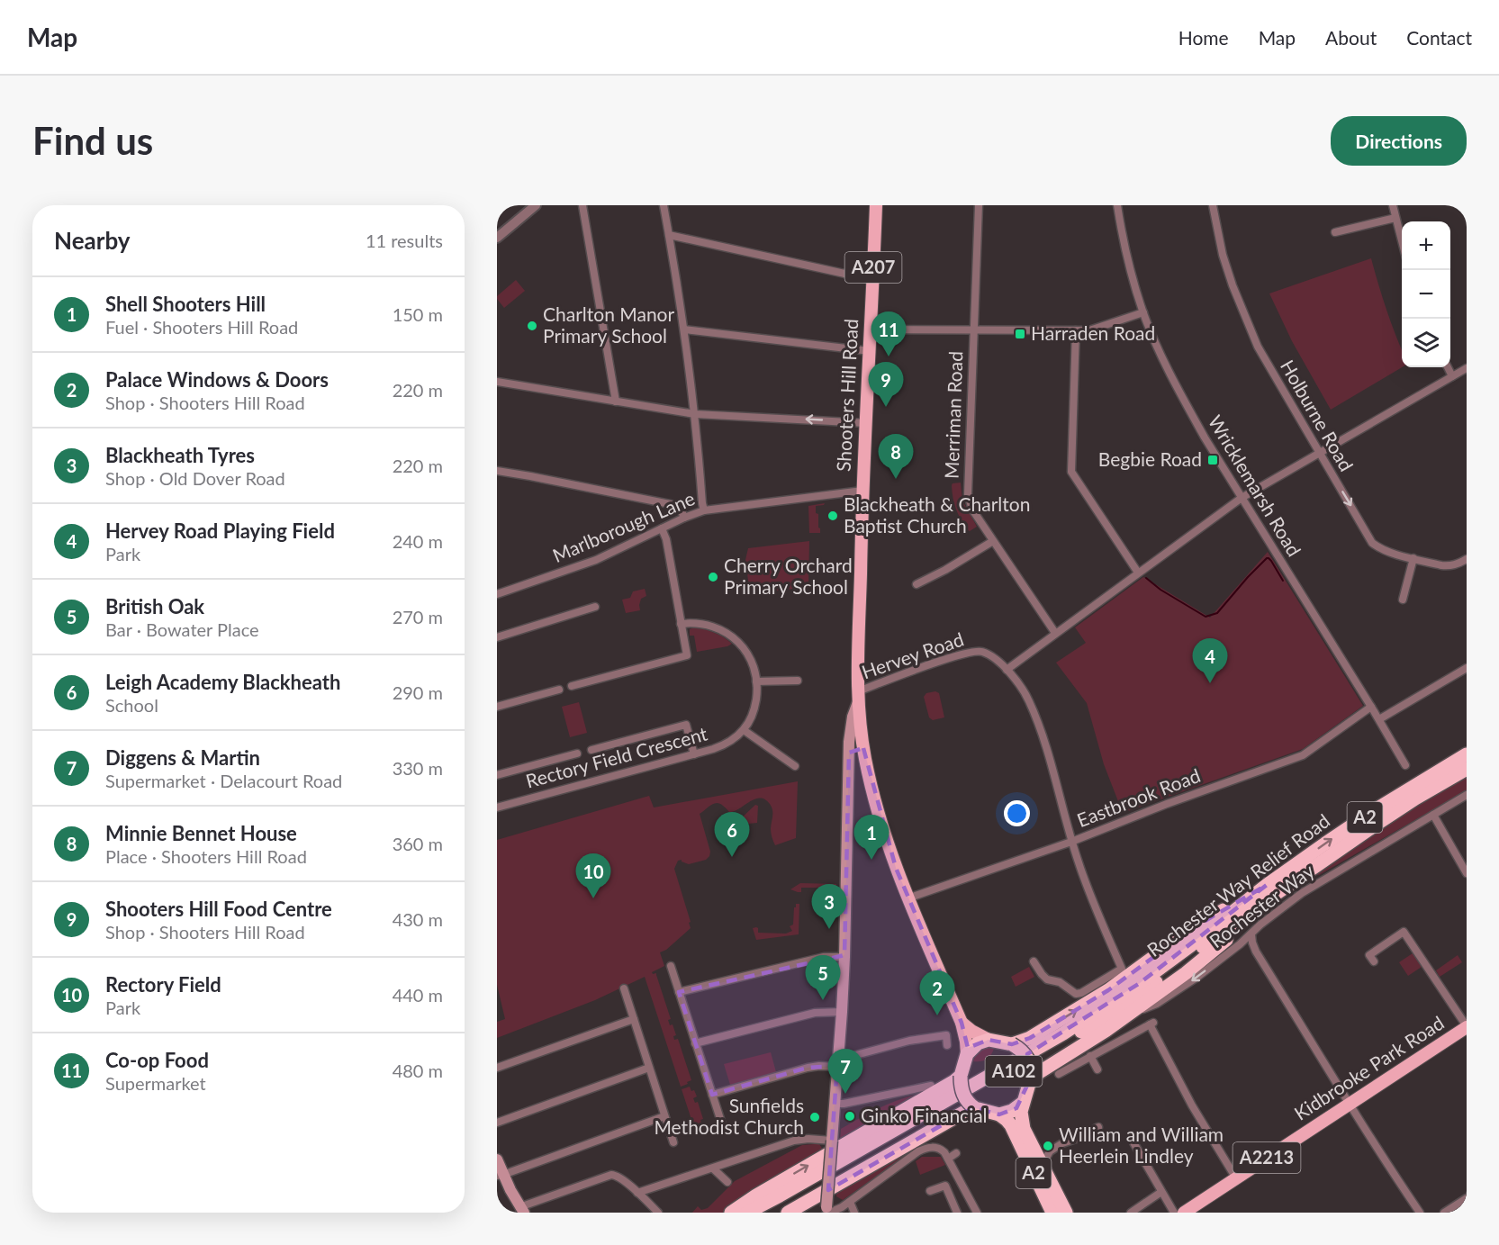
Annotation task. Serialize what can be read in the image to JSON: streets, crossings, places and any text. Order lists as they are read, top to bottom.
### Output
{
  "streets": {
    "highway": ["A2", "Rochester Way Relief Road", "A102"],
    "main road": [
      "A207",
      "Shooters Hill Road",
      "Kidbrooke Park Road",
      "A2213"
    ],
    "street": [
      "Merriman Road",
      "Holburne Road",
      "Wricklemarsh Road",
      "Marlborough Lane",
      "Hervey Road",
      "Rectory Field Crescent",
      "Eastbrook Road",
      "Rochester Way"
    ]
  },
  "crossings": [
    ["Shooters Hill Road", "Marlborough Lane"],
    ["Shooters Hill Road", "Hervey Road"],
    ["Shooters Hill Road", "Eastbrook Road"],
    ["Shooters Hill Road", "A2"],
    ["Wricklemarsh Road", "Eastbrook Road"],
    ["Hervey Road", "Eastbrook Road"],
    ["A2", "Rochester Way Relief Road"],
    ["A2", "Rochester Way"],
    ["A2", "A102"],
    ["Rochester Way Relief Road", "A102"],
    ["Rochester Way", "A102"]
  ],
  "places": {
    "other": [
      "Charlton Manor Primary School",
      "Blackheath & Charlton Baptist Church",
      "Cherry Orchard Primary School",
      "Ginko Financial",
      "Sunfields Methodist Church",
      "William and William Heerlein Lindley"
    ],
    "transit": ["Harraden Road", "Begbie Road"]
  },
  "page": {
    "header": "Map",
    "nav": [
      "Home",
      "Map",
      "About",
      "Contact"
    ],
    "buttons": "Directions",
    "title": "Find us",
    "heading": ["Nearby", "11 results"],
    "map_buttons": ["+", "−"],
    "list": [
      {
        "mark": "1",
        "name": "Shell Shooters Hill",
        "note": "Fuel · Shooters Hill Road",
        "value": "150 m"
      },
      {
        "mark": "2",
        "name": "Palace Windows & Doors",
        "note": "Shop · Shooters Hill Road",
        "value": "220 m"
      },
      {
        "mark": "3",
        "name": "Blackheath Tyres",
        "note": "Shop · Old Dover Road",
        "value": "220 m"
      },
      {
        "mark": "4",
        "name": "Hervey Road Playing Field",
        "note": "Park",
        "value": "240 m"
      },
      {
        "mark": "5",
        "name": "British Oak",
        "note": "Bar · Bowater Place",
        "value": "270 m"
      },
      {
        "mark": "6",
        "name": "Leigh Academy Blackheath",
        "note": "School",
        "value": "290 m"
      },
      {
        "mark": "7",
        "name": "Diggens & Martin",
        "note": "Supermarket · Delacourt Road",
        "value": "330 m"
      },
      {
        "mark": "8",
        "name": "Minnie Bennet House",
        "note": "Place · Shooters Hill Road",
        "value": "360 m"
      },
      {
        "mark": "9",
        "name": "Shooters Hill Food Centre",
        "note": "Shop · Shooters Hill Road",
        "value": "430 m"
      },
      {
        "mark": "10",
        "name": "Rectory Field",
        "note": "Park",
        "value": "440 m"
      },
      {
        "mark": "11",
        "name": "Co-op Food",
        "note": "Supermarket",
        "value": "480 m"
      }
    ],
    "pins": [
      "11",
      "9",
      "8",
      "4",
      "6",
      "1",
      "10",
      "3",
      "5",
      "2",
      "7"
    ]
  }
}
